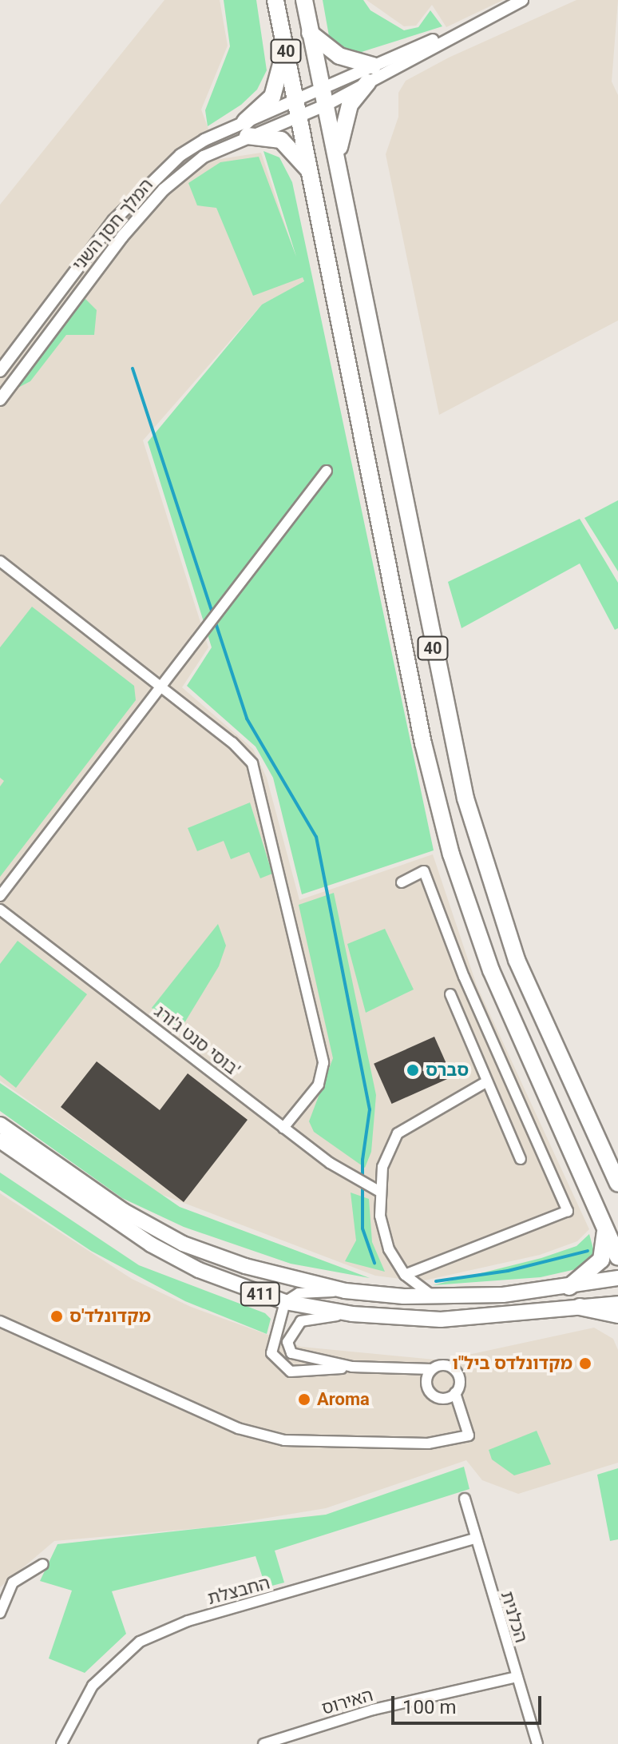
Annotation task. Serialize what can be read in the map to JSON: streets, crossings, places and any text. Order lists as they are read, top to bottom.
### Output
{
  "streets": {
    "highway": ["40"],
    "main road": ["411"],
    "street": [
      "המלך חסן השני",
      "בוסי סנט ג'ורג'",
      "החבצלת",
      "הכלנית",
      "האירוס"
    ]
  },
  "crossings": [
    ["40", "המלך חסן השני"],
    ["החבצלת", "הכלנית"],
    ["הכלנית", "האירוס"]
  ],
  "places": [
    "סברס",
    "מקדונלד'ס",
    "מקדונלדס ביל\"ו",
    "Aroma"
  ],
  "scale_bar": "100 m"
}
